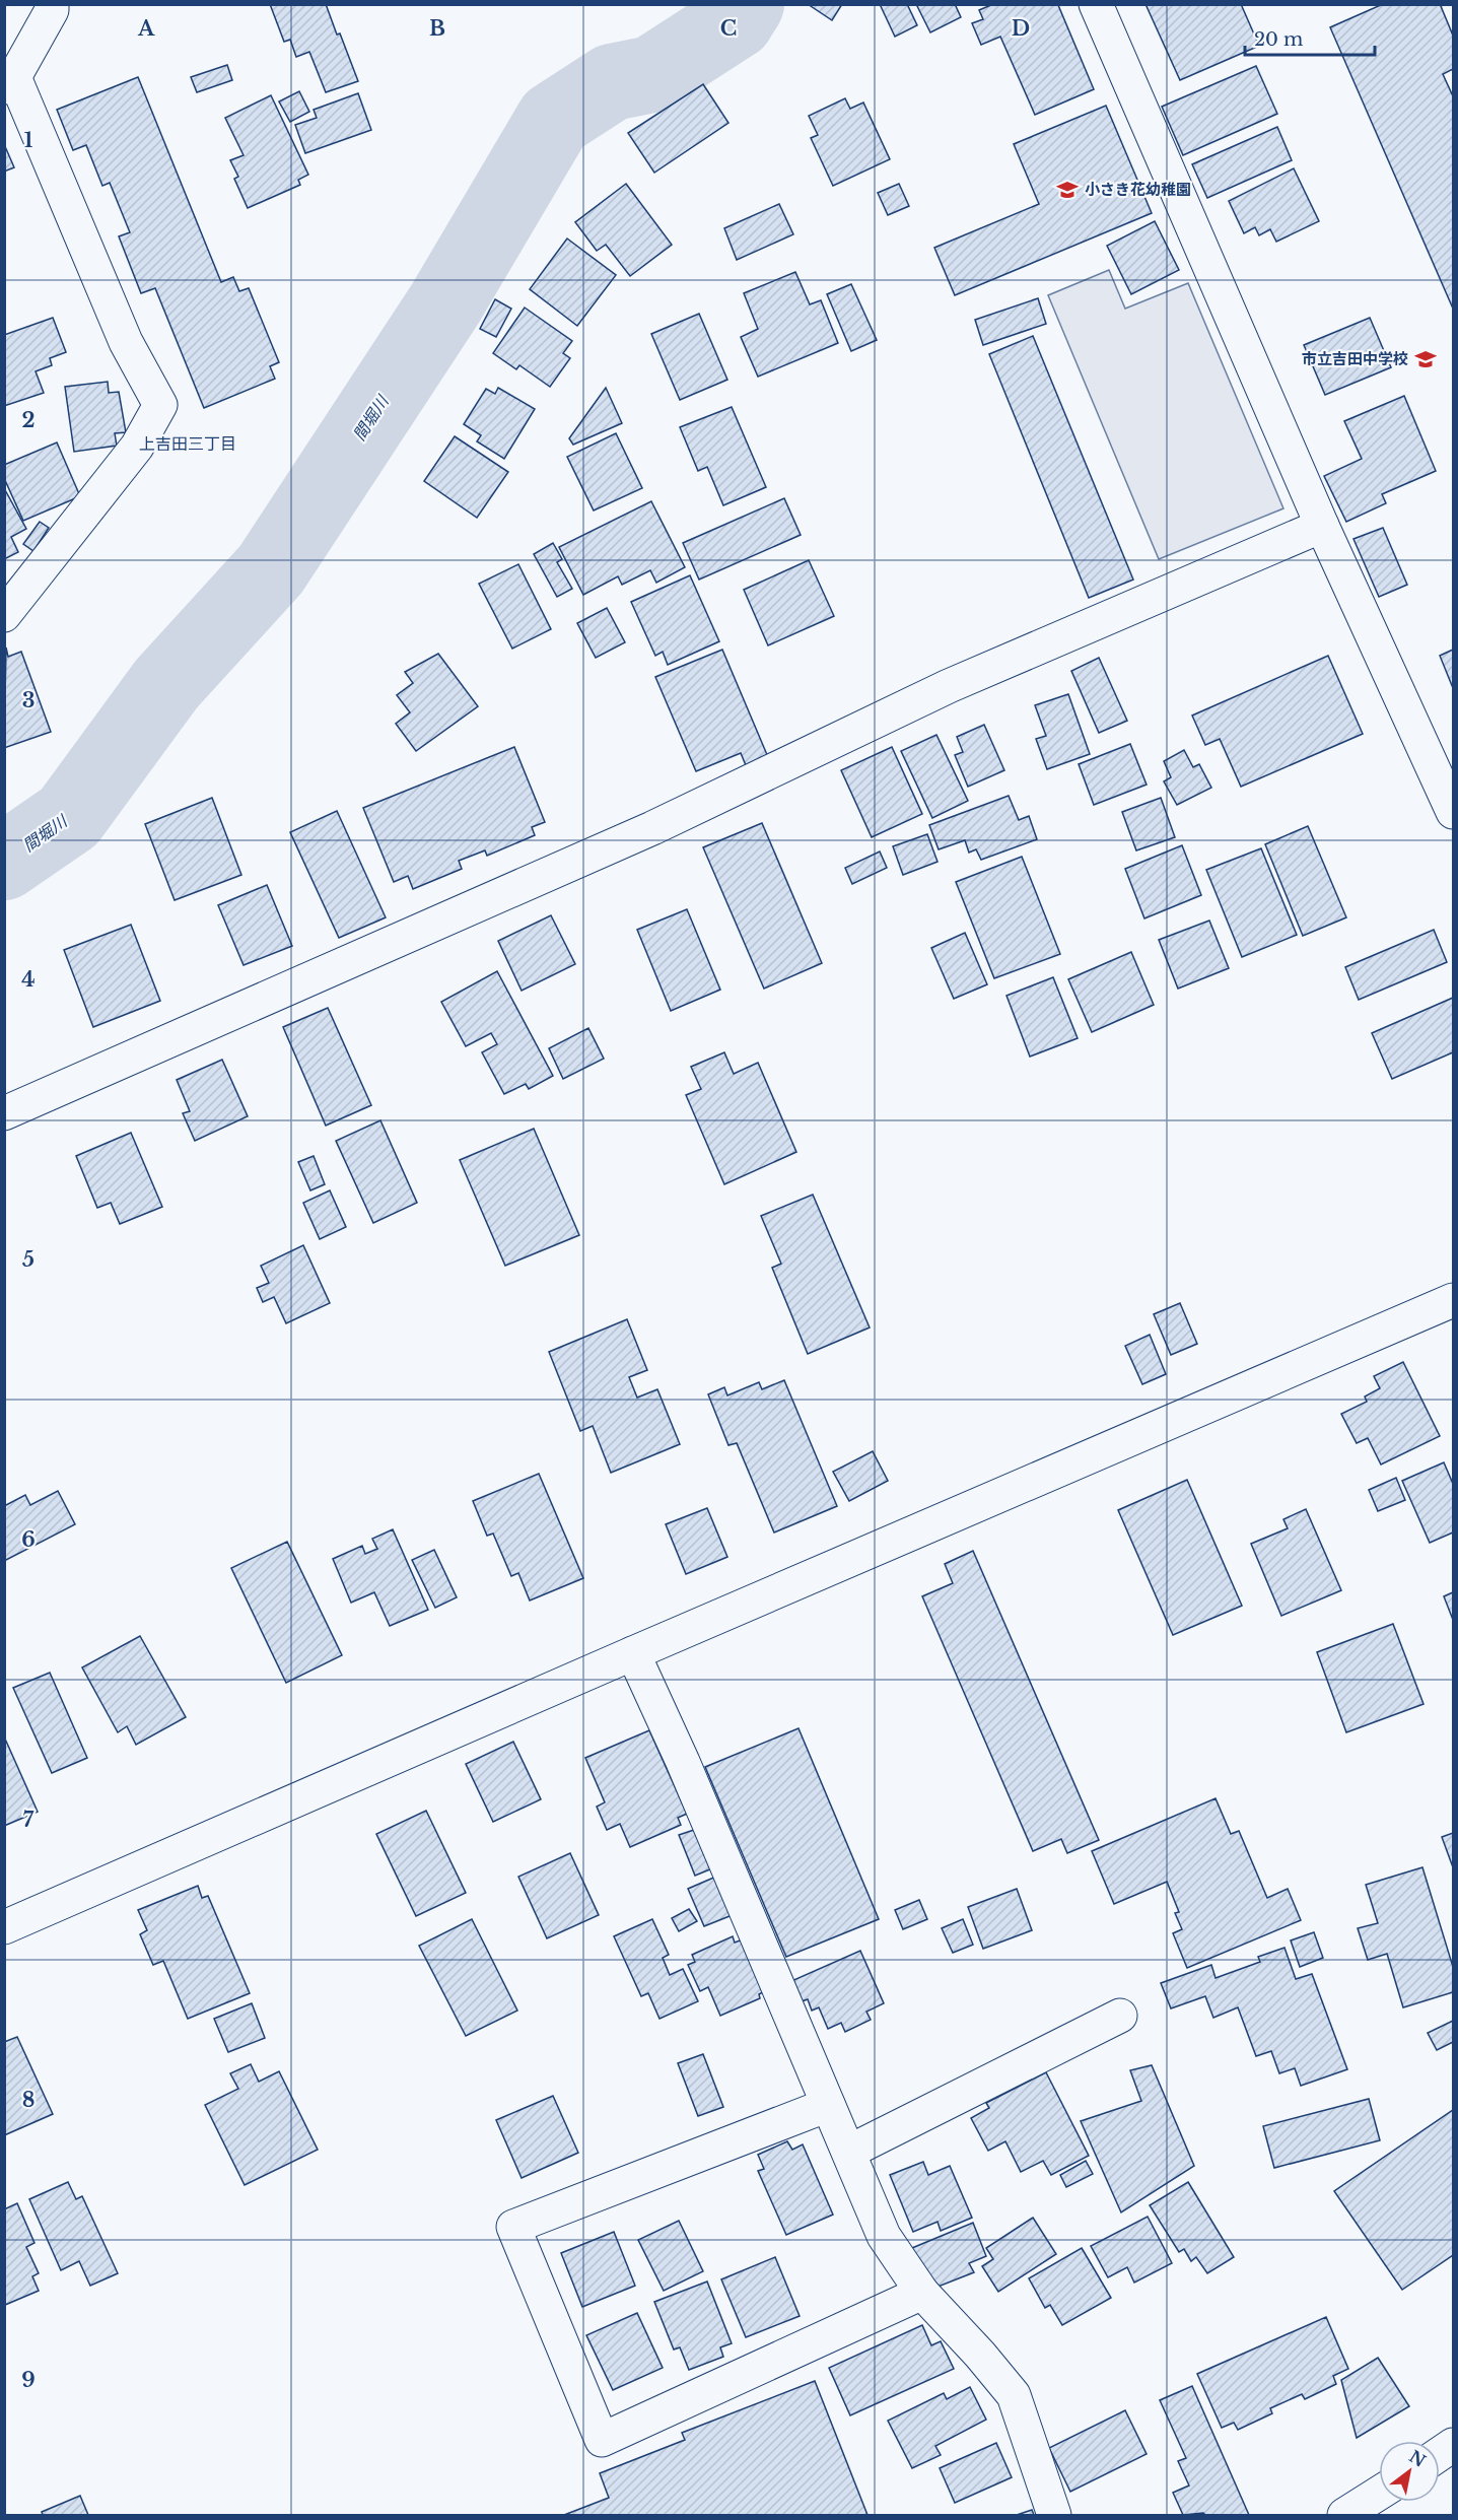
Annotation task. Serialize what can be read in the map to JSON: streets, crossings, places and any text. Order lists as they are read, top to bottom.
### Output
{
  "districts": ["上吉田三丁目"],
  "water": ["間堀川"],
  "places": {
    "school or university": ["小さき花幼稚園", "市立吉田中学校"]
  },
  "scale_bar": "20 m",
  "north": "top right",
  "grid": {
    "columns": [
      "A",
      "B",
      "C",
      "D"
    ],
    "rows": [
      "1",
      "2",
      "3",
      "4",
      "5",
      "6",
      "7",
      "8",
      "9"
    ]
  }
}
